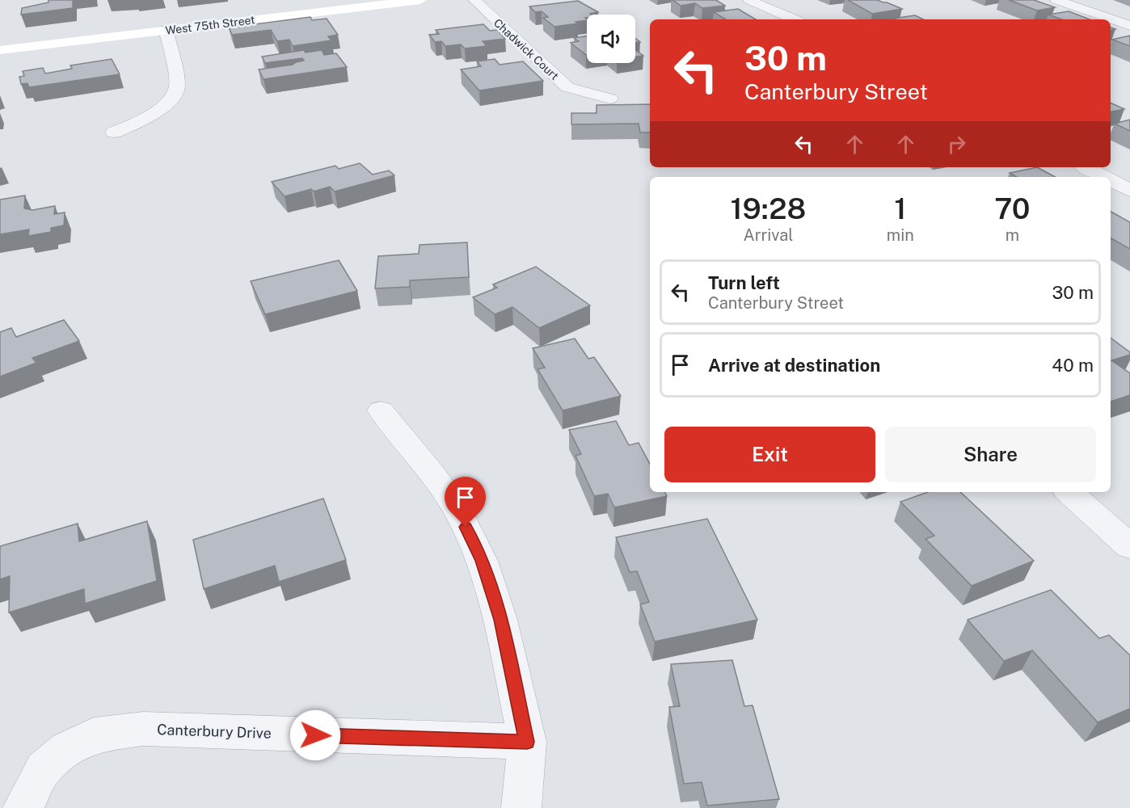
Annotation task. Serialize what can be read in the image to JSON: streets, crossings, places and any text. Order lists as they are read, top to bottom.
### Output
{
  "streets": {
    "main road": ["West 75th Street"],
    "street": ["Chadwick Court", "Canterbury Drive"]
  },
  "page": {
    "turn": ["30 m", "Canterbury Street"],
    "eta": [
      "19:28",
      "Arrival",
      "1",
      "min",
      "70",
      "m"
    ],
    "list": [
      {
        "name": "Turn left",
        "note": "Canterbury Street",
        "value": "30 m"
      },
      {
        "name": "Arrive at destination",
        "value": "40 m"
      }
    ],
    "buttons": ["Exit", "Share"]
  }
}
